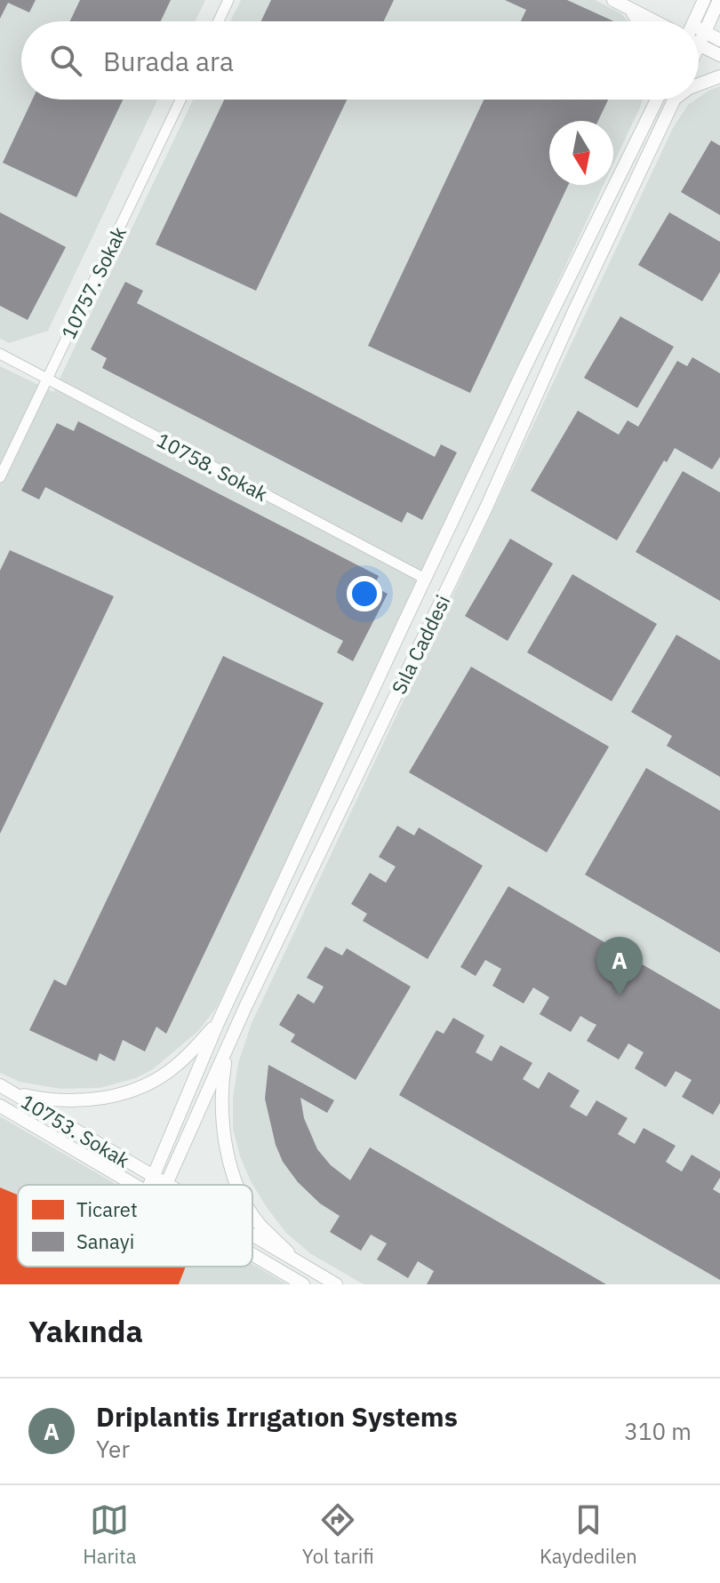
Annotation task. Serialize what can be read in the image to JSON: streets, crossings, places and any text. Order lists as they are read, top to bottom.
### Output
{
  "streets": {
    "street": [
      "10757. Sokak",
      "10758. Sokak",
      "Sıla Caddesi",
      "10753. Sokak"
    ]
  },
  "crossings": [
    ["10757. Sokak", "10758. Sokak"],
    ["10758. Sokak", "Sıla Caddesi"],
    ["Sıla Caddesi", "10753. Sokak"]
  ],
  "legend": ["Ticaret", "Sanayi"],
  "north": "bottom",
  "page": {
    "search": "Burada ara",
    "pins": "A",
    "heading": "Yakında",
    "list": [
      {
        "mark": "A",
        "name": "Driplantis Irrıgatıon Systems",
        "note": "Yer",
        "value": "310 m"
      }
    ],
    "nav": ["Harita", "Yol tarifi", "Kaydedilen"]
  }
}
